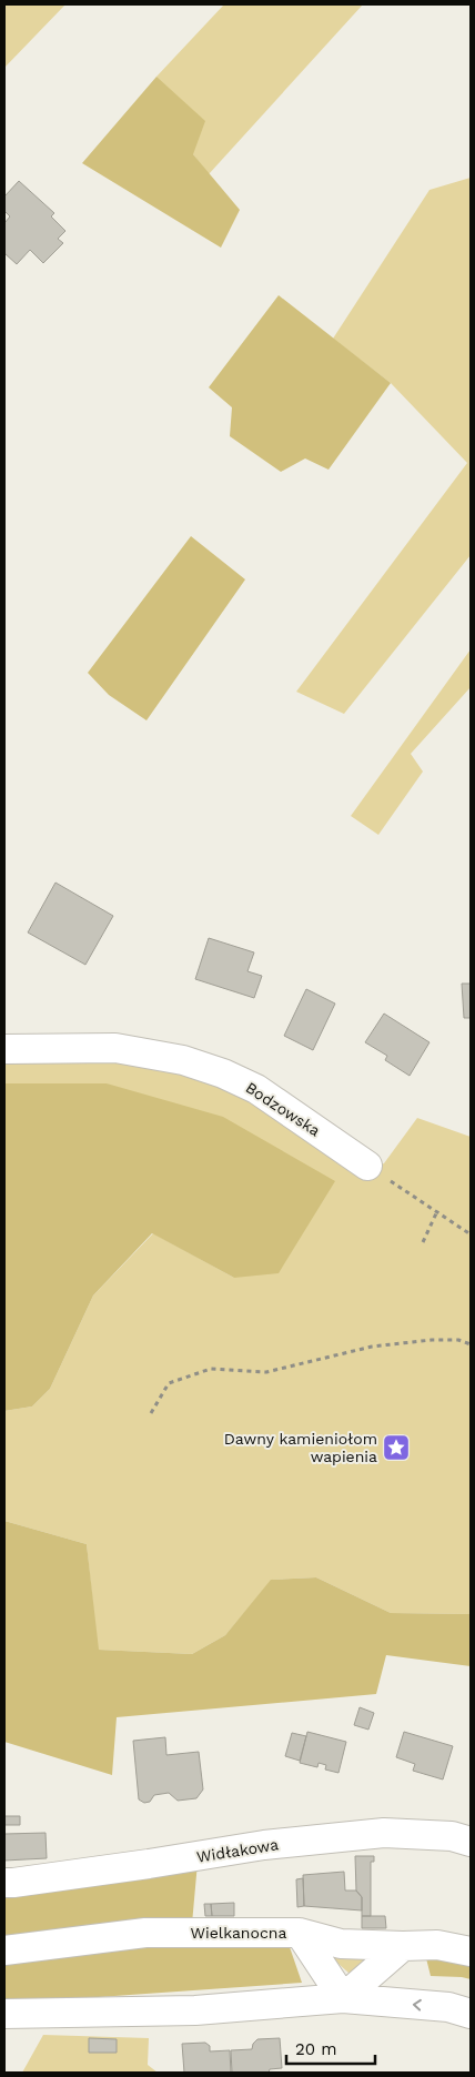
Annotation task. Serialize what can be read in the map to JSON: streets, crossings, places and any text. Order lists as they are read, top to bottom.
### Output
{
  "streets": {
    "street": ["Bodzowska", "Widłakowa", "Wielkanocna"]
  },
  "places": {
    "place": ["Dawny kamieniołom wapienia"]
  },
  "scale_bar": "20 m"
}
